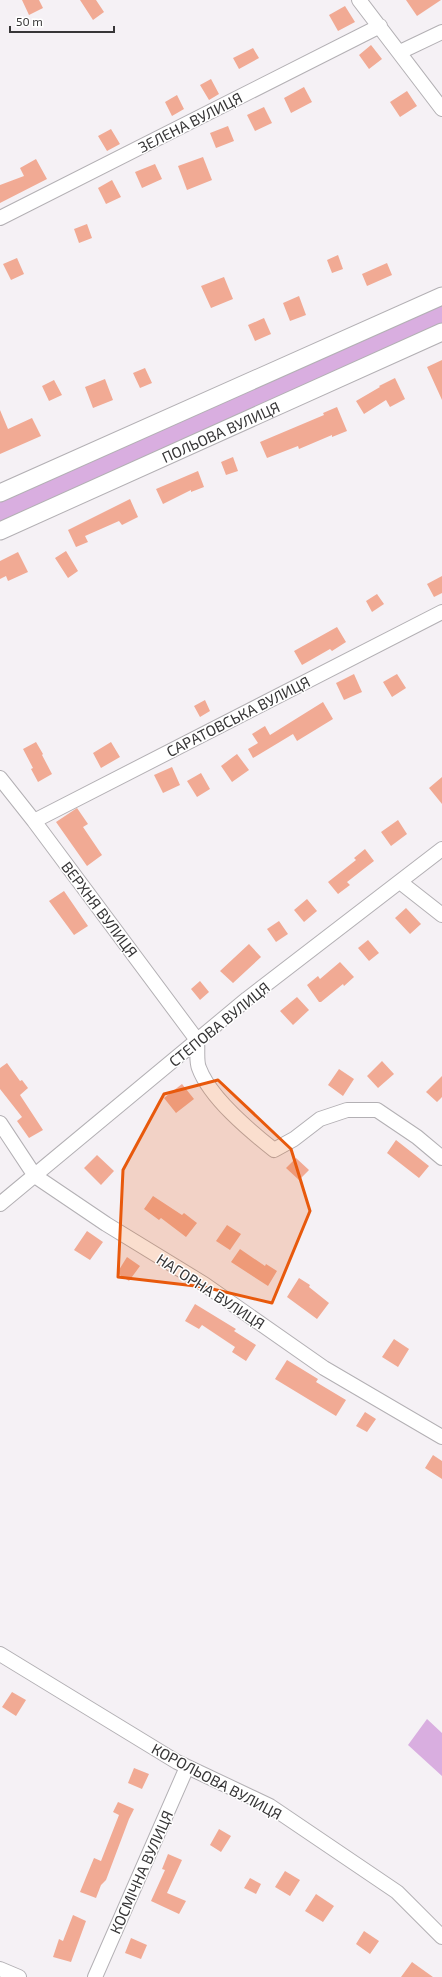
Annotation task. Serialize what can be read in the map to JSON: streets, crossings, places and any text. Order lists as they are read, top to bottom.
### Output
{
  "streets": {
    "main road": ["ПОЛЬОВА ВУЛИЦЯ"],
    "street": [
      "ЗЕЛЕНА ВУЛИЦЯ",
      "САРАТОВСЬКА ВУЛИЦЯ",
      "ВЕРХНЯ ВУЛИЦЯ",
      "СТЕПОВА ВУЛИЦЯ",
      "НАГОРНА ВУЛИЦЯ",
      "КОРОЛЬОВА ВУЛИЦЯ",
      "КОСМІЧНА ВУЛИЦЯ"
    ]
  },
  "crossings": [
    ["САРАТОВСЬКА ВУЛИЦЯ", "ВЕРХНЯ ВУЛИЦЯ"],
    ["ВЕРХНЯ ВУЛИЦЯ", "СТЕПОВА ВУЛИЦЯ"],
    ["СТЕПОВА ВУЛИЦЯ", "НАГОРНА ВУЛИЦЯ"],
    ["КОРОЛЬОВА ВУЛИЦЯ", "КОСМІЧНА ВУЛИЦЯ"]
  ],
  "scale_bar": "50 m"
}
